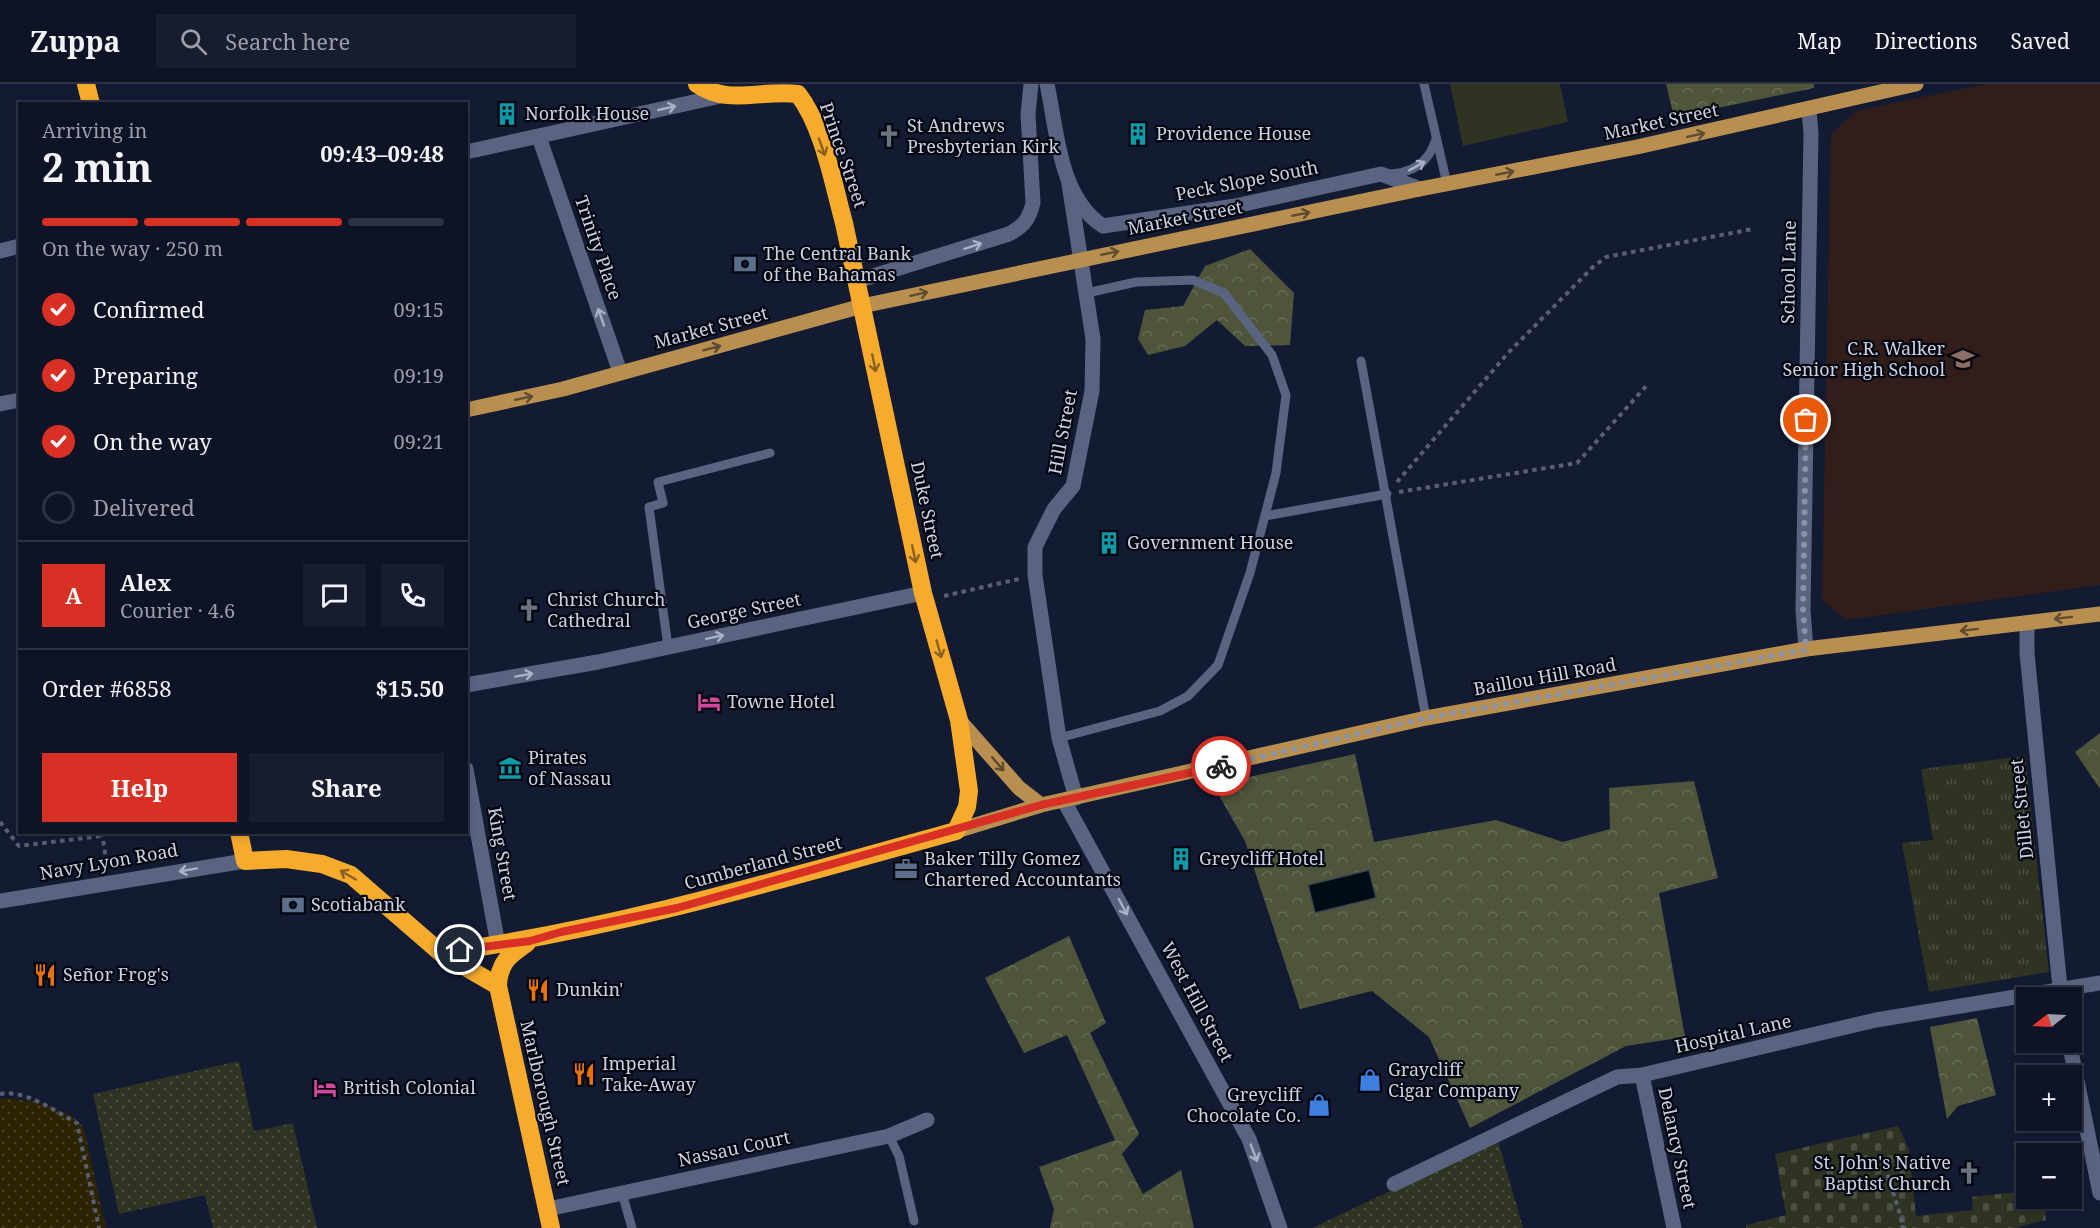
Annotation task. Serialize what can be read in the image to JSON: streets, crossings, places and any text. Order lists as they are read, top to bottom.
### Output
{
  "streets": {
    "highway": [
      "Prince Street",
      "Duke Street",
      "Navy Lyon Road",
      "Cumberland Street",
      "Marlborough Street"
    ],
    "main road": ["Market Street", "Baillou Hill Road"],
    "street": [
      "Peck Slope South",
      "Trinity Place",
      "School Lane",
      "Hill Street",
      "George Street",
      "Dillet Street",
      "King Street",
      "West Hill Street",
      "Hospital Lane",
      "Delancy Street",
      "Nassau Court"
    ]
  },
  "crossings": [
    ["Market Street", "Prince Street"],
    ["Market Street", "Trinity Place"],
    ["Market Street", "School Lane"],
    ["Market Street", "Duke Street"],
    ["Prince Street", "Duke Street"],
    ["Peck Slope South", "Hill Street"],
    ["School Lane", "Baillou Hill Road"],
    ["Hill Street", "Baillou Hill Road"],
    ["Hill Street", "West Hill Street"],
    ["Duke Street", "George Street"],
    ["Duke Street", "Baillou Hill Road"],
    ["Duke Street", "Cumberland Street"],
    ["Baillou Hill Road", "Dillet Street"],
    ["Baillou Hill Road", "Cumberland Street"],
    ["Baillou Hill Road", "West Hill Street"],
    ["King Street", "Cumberland Street"],
    ["Navy Lyon Road", "Cumberland Street"],
    ["Navy Lyon Road", "Marlborough Street"],
    ["Cumberland Street", "Marlborough Street"],
    ["Hospital Lane", "Delancy Street"],
    ["Marlborough Street", "Nassau Court"]
  ],
  "one_way": [
    "Market Street",
    "Prince Street",
    "Trinity Place",
    "Duke Street",
    "George Street",
    "Navy Lyon Road",
    "West Hill Street"
  ],
  "places": {
    "building": [
      "Norfolk House",
      "Providence House",
      "Government House",
      "Greycliff Hotel"
    ],
    "church": ["St Andrews Presbyterian Kirk", "Christ Church Cathedral", "St. John's Native Baptist Church"],
    "bank": ["The Central Bank of the Bahamas", "Scotiabank"],
    "school or university": ["C.R. Walker Senior High School"],
    "hotel": ["Towne Hotel", "British Colonial"],
    "museum": ["Pirates of Nassau"],
    "office": ["Baker Tilly Gomez Chartered Accountants"],
    "restaurant": ["Señor Frog's", "Dunkin'", "Imperial Take-Away"],
    "shop": ["Graycliff Cigar Company", "Greycliff Chocolate Co."]
  },
  "north": "left",
  "page": {
    "header": "Zuppa",
    "search": "Search here",
    "nav": ["Map", "Directions", "Saved"],
    "heading": ["2 min", "Arriving in", "09:43–09:48"],
    "panel": [
      "Alex",
      "Courier · 4.6",
      "Order #6858",
      "$15.50"
    ],
    "bar": "On the way · 250 m",
    "list": [
      ["Confirmed", "09:15"],
      ["Preparing", "09:19"],
      ["On the way", "09:21"],
      "Delivered"
    ],
    "round": "A",
    "buttons": ["Help", "Share"],
    "map_buttons": ["+", "−"]
  }
}
